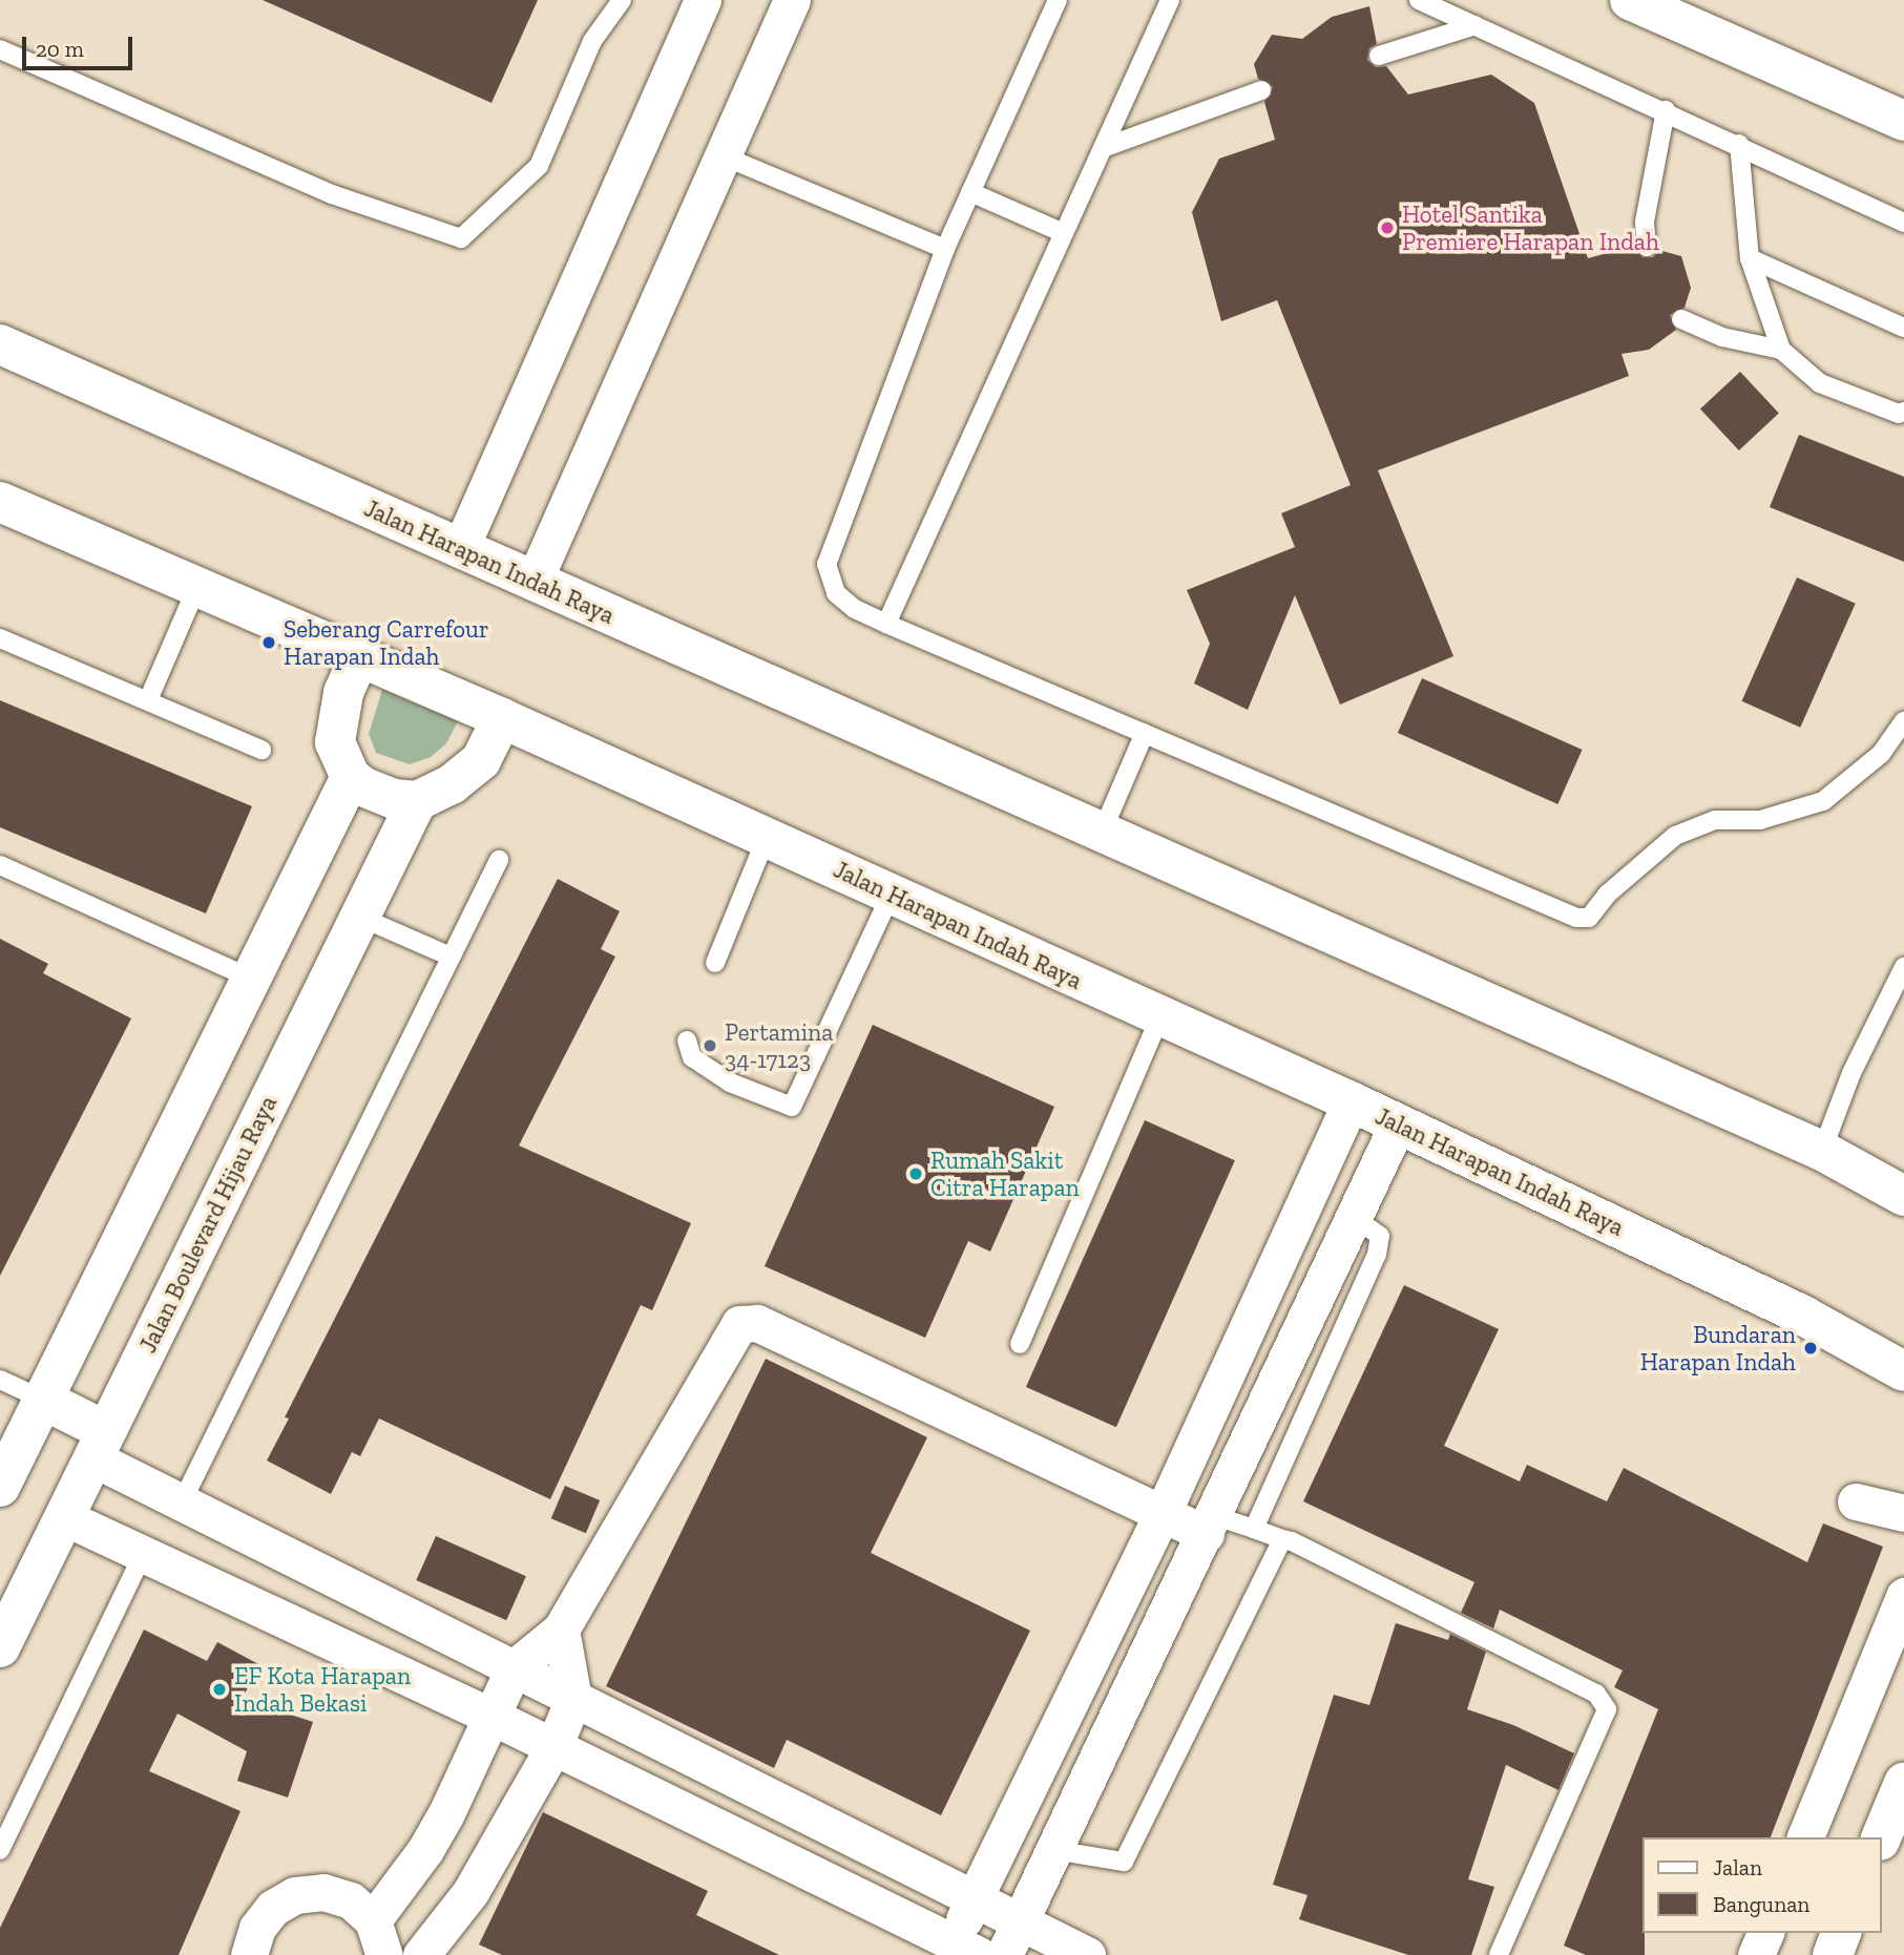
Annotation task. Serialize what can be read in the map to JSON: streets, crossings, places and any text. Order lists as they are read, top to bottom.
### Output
{
  "streets": {
    "street": ["Jalan Harapan Indah Raya", "Jalan Boulevard Hijau Raya"]
  },
  "places": [
    "Hotel Santika Premiere Harapan Indah",
    "Seberang Carrefour Harapan Indah",
    "Pertamina 34-17123",
    "Rumah Sakit Citra Harapan",
    "Bundaran Harapan Indah",
    "EF Kota Harapan Indah Bekasi"
  ],
  "legend": ["Jalan", "Bangunan"],
  "scale_bar": "20 m"
}
